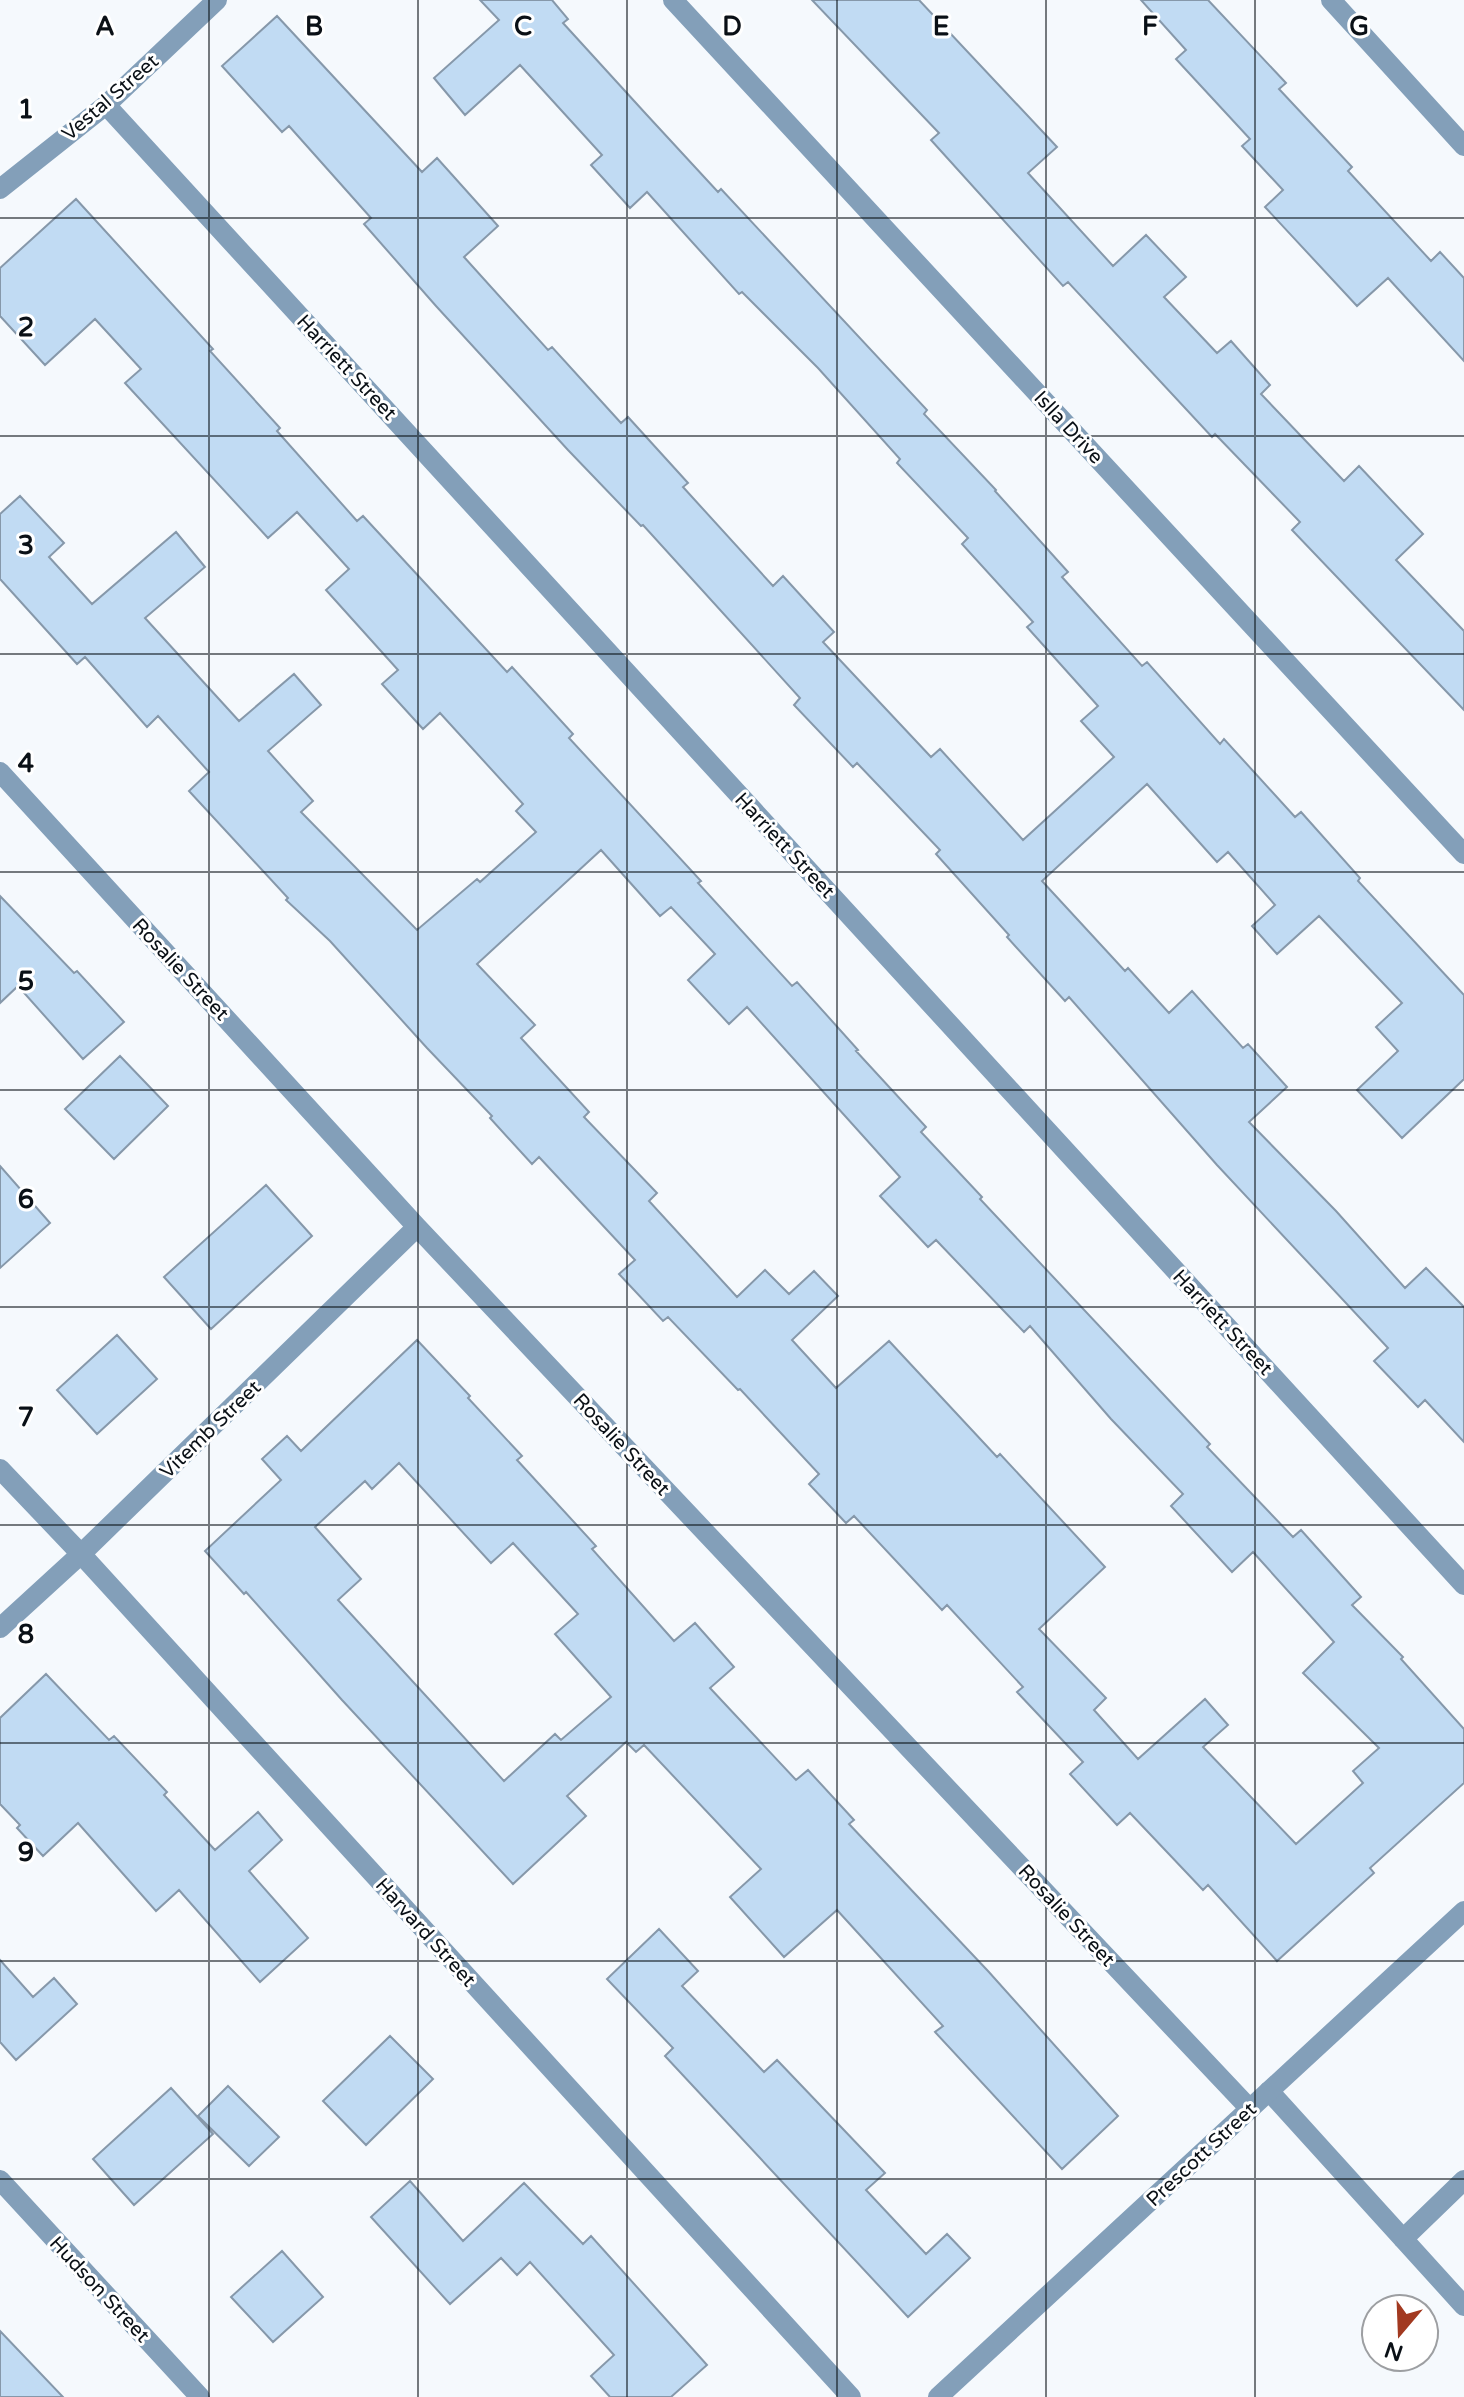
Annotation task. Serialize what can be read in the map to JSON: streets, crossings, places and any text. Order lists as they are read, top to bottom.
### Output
{
  "streets": {
    "street": [
      "Vestal Street",
      "Harriett Street",
      "Islla Drive",
      "Rosalie Street",
      "Vitemb Street",
      "Harvard Street",
      "Prescott Street",
      "Hudson Street"
    ]
  },
  "crossings": [
    ["Vestal Street", "Harriett Street"],
    ["Rosalie Street", "Vitemb Street"],
    ["Rosalie Street", "Prescott Street"],
    ["Vitemb Street", "Harvard Street"]
  ],
  "north": "bottom",
  "grid": {
    "columns": [
      "A",
      "B",
      "C",
      "D",
      "E",
      "F",
      "G"
    ],
    "rows": [
      "1",
      "2",
      "3",
      "4",
      "5",
      "6",
      "7",
      "8",
      "9"
    ]
  }
}
